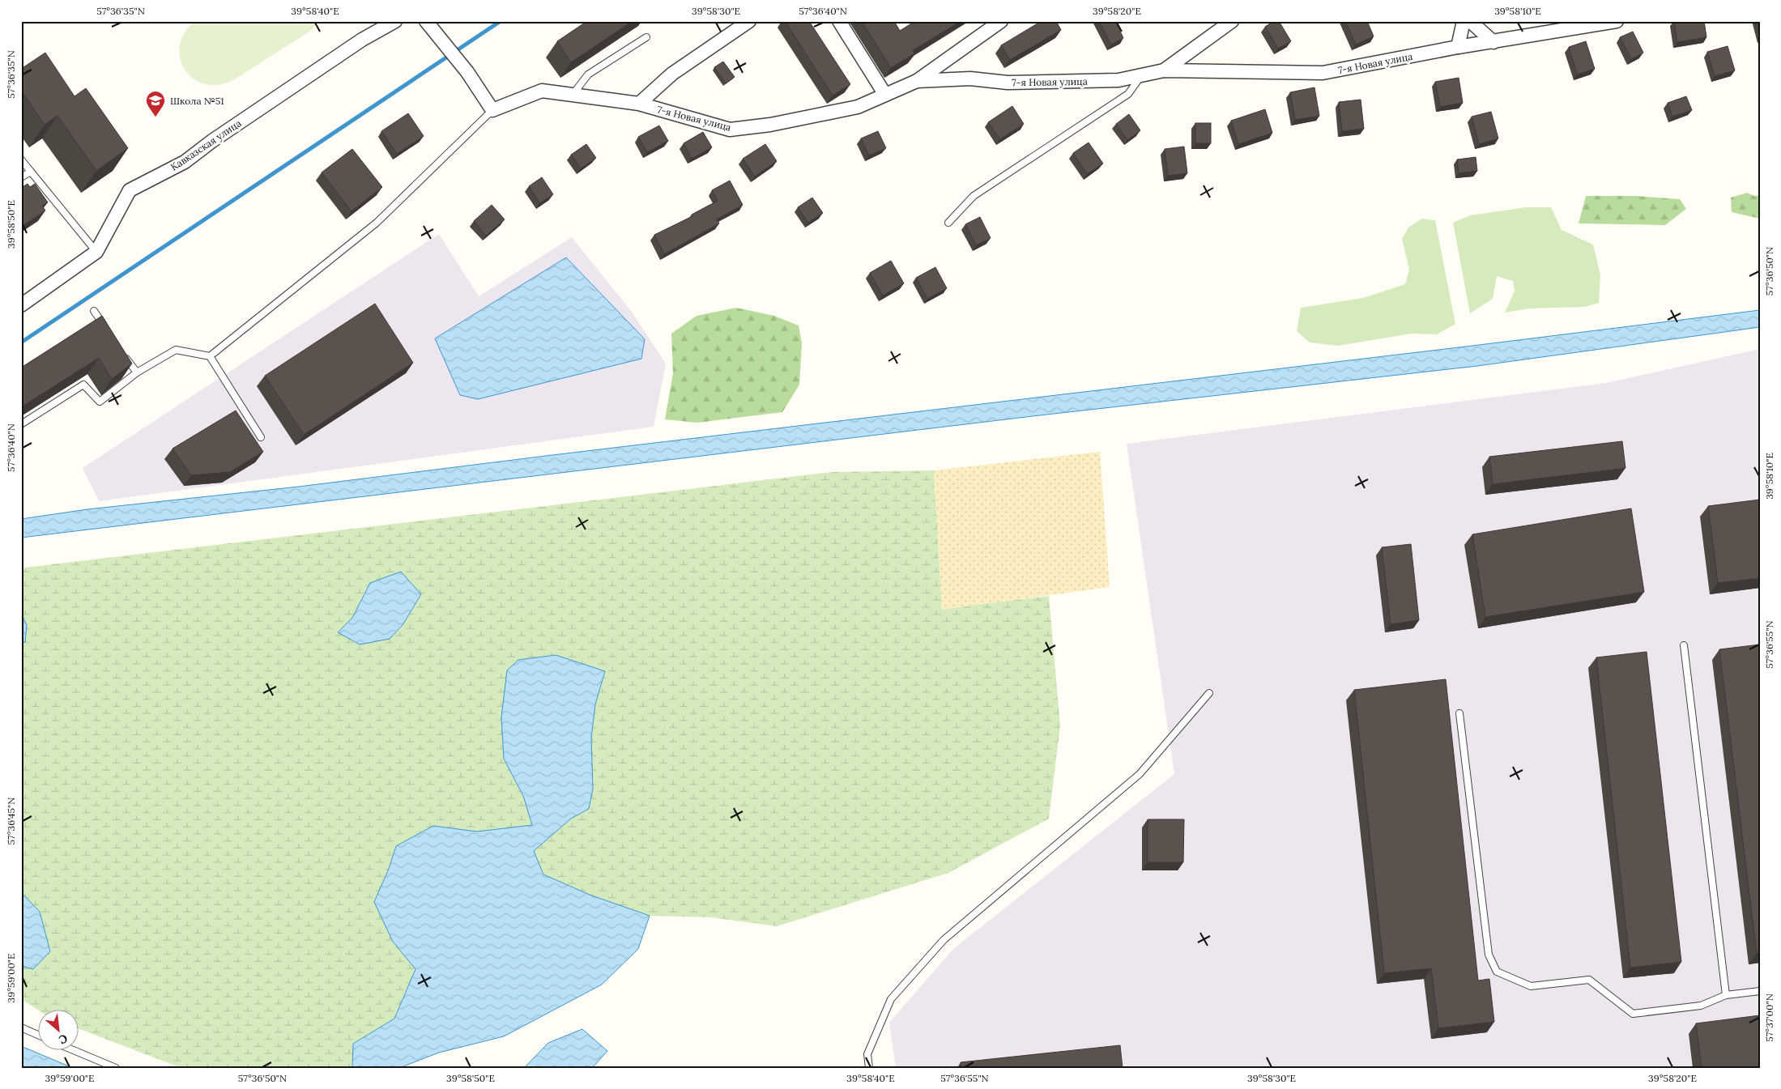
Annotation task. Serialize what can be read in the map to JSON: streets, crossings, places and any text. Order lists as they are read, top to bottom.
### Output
{
  "streets": {
    "street": ["7-я Новая улица", "Кавказская улица"]
  },
  "places": {
    "school or university": ["Школа №51"]
  },
  "north": "bottom right",
  "coordinates": [
    "57°36'35\"N",
    "39°58'40\"E",
    "39°58'30\"E",
    "57°36'40\"N",
    "39°58'20\"E",
    "39°58'10\"E",
    "39°58'50\"E",
    "57°36'50\"N",
    "57°36'55\"N",
    "57°36'45\"N",
    "39°59'00\"E",
    "57°37'00\"N"
  ]
}
